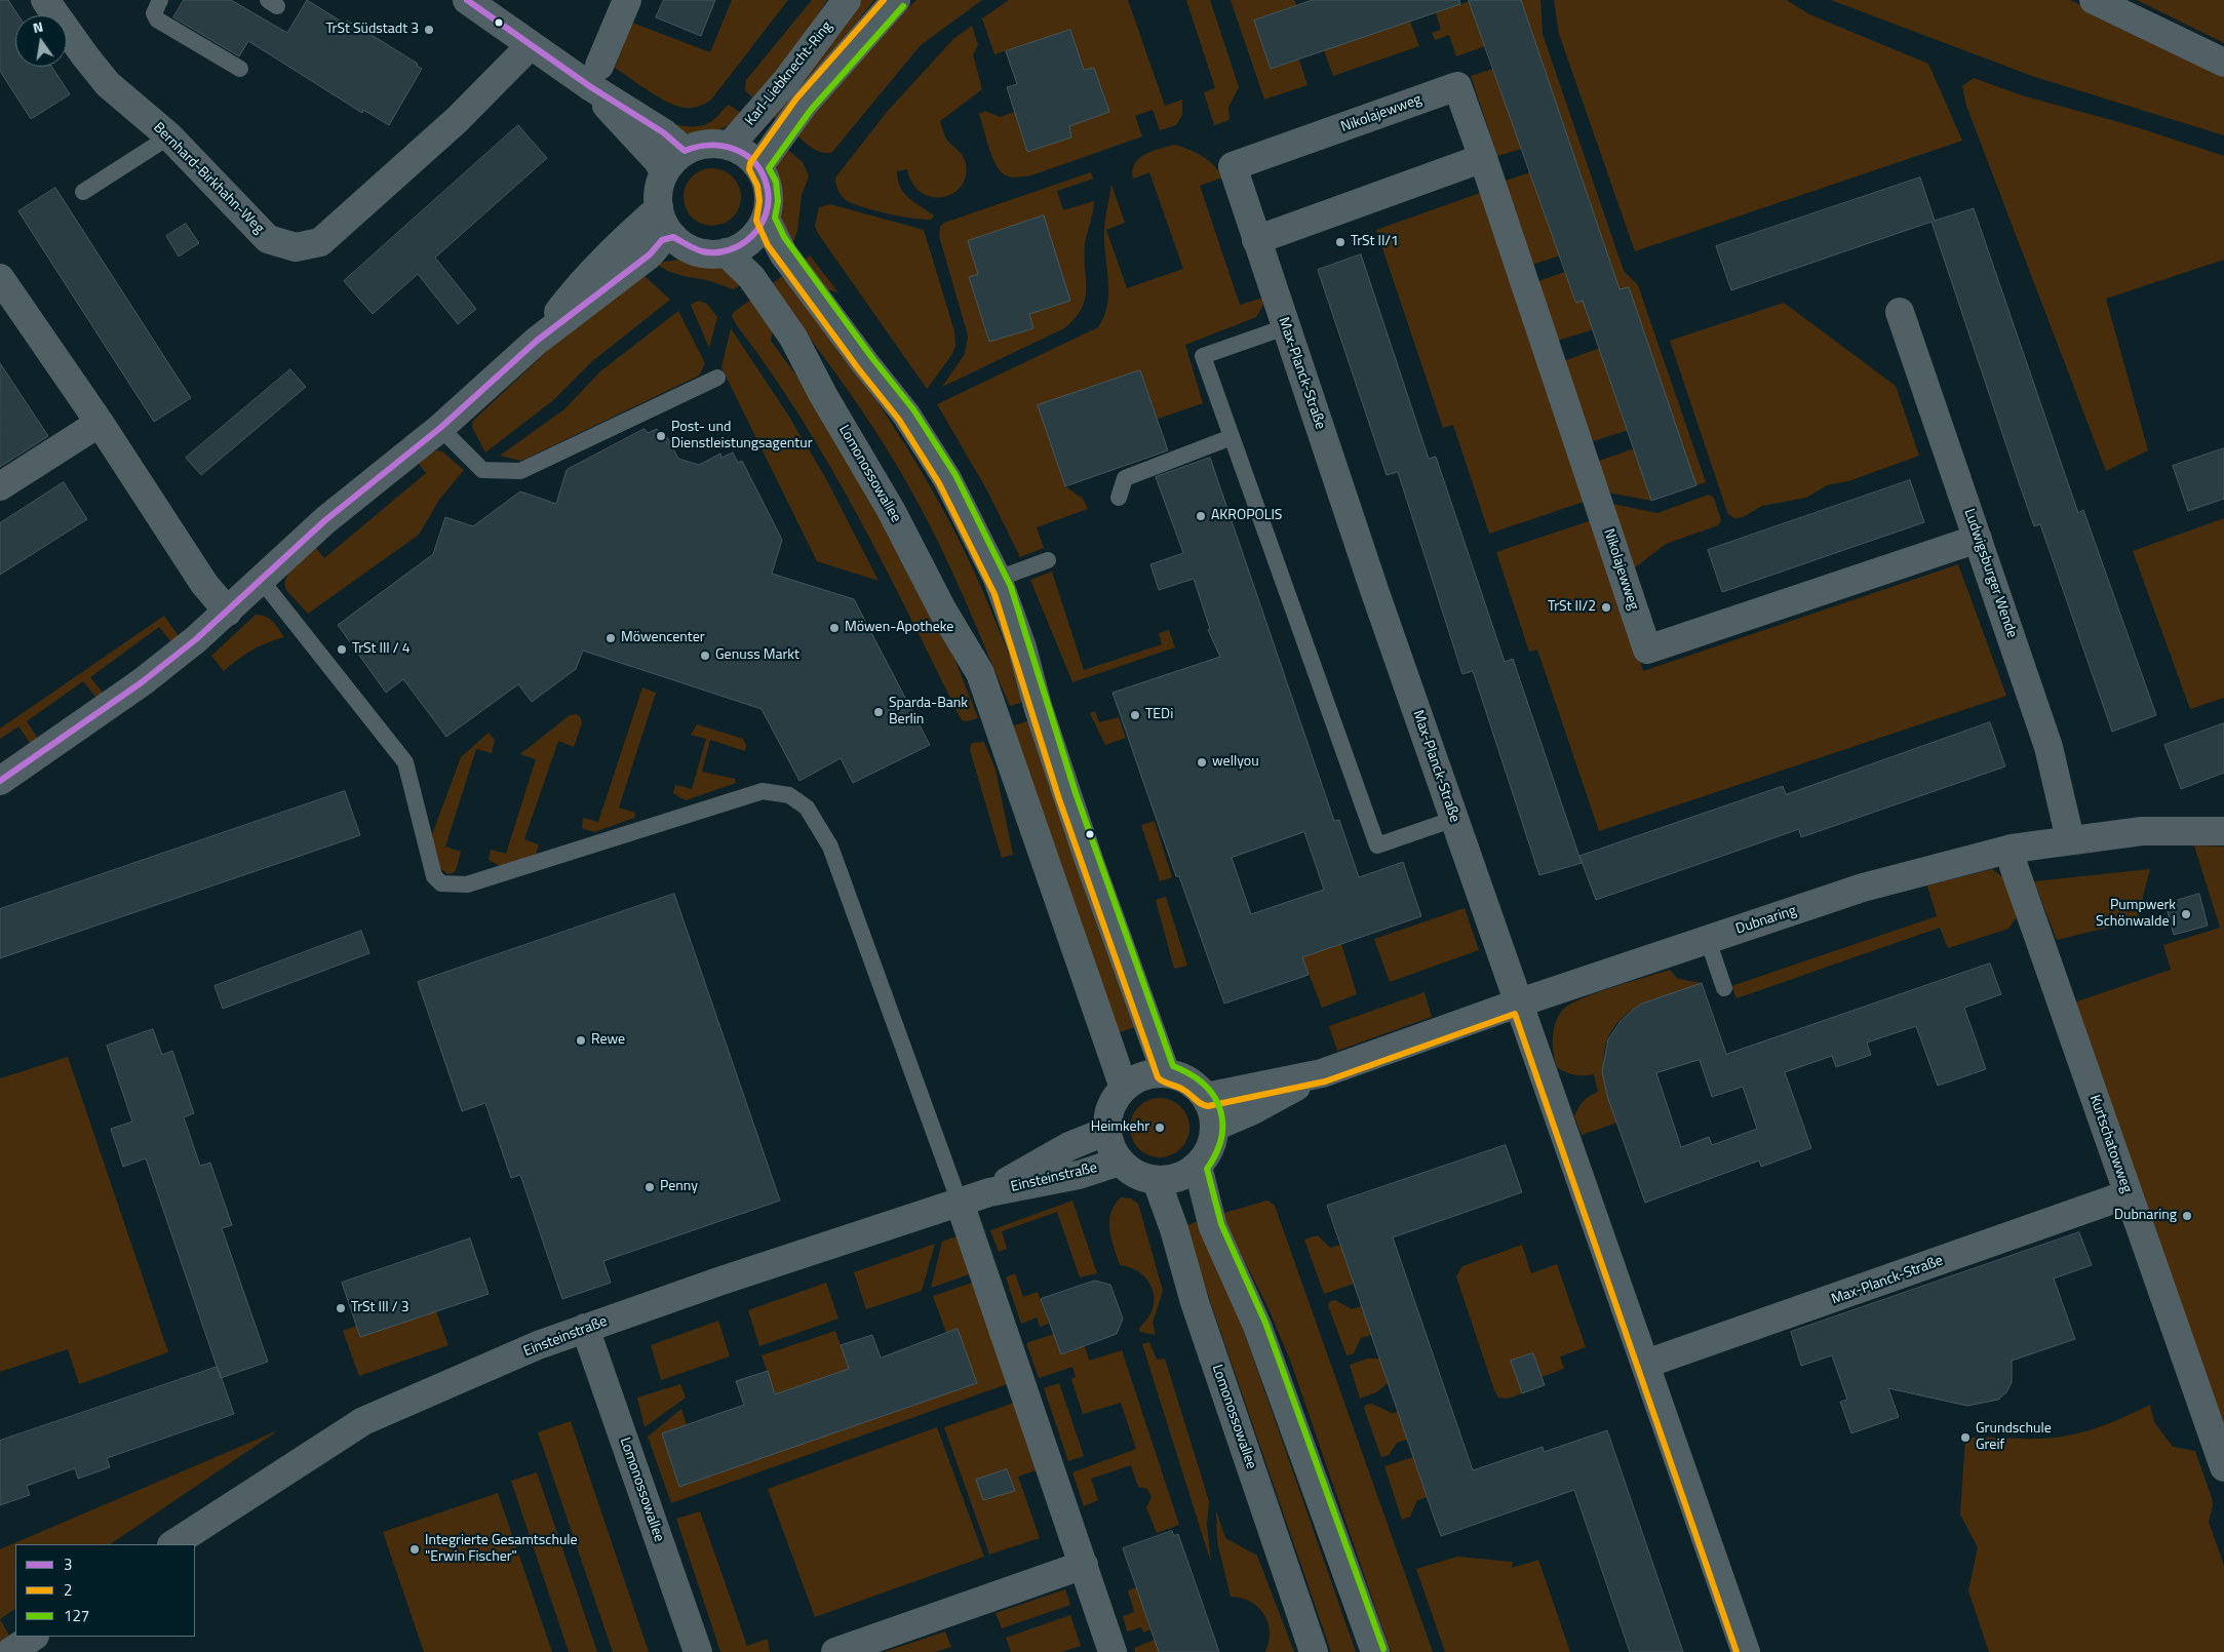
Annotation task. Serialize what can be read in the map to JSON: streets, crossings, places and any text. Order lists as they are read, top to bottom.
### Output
{
  "streets": {
    "street": [
      "Karl-Liebknecht-Ring",
      "Nikolajewweg",
      "Bernhard-Birkhahn-Weg",
      "Max-Planck-Straße",
      "Lomonossowallee",
      "Ludwigsburger Wende",
      "Dubnaring",
      "Kurtschatowweg",
      "Einsteinstraße"
    ]
  },
  "crossings": [
    ["Karl-Liebknecht-Ring", "Lomonossowallee"],
    ["Nikolajewweg", "Max-Planck-Straße"],
    ["Nikolajewweg", "Ludwigsburger Wende"],
    ["Max-Planck-Straße", "Dubnaring"],
    ["Max-Planck-Straße", "Kurtschatowweg"],
    ["Lomonossowallee", "Dubnaring"],
    ["Lomonossowallee", "Einsteinstraße"],
    ["Ludwigsburger Wende", "Dubnaring"],
    ["Dubnaring", "Kurtschatowweg"],
    ["Dubnaring", "Einsteinstraße"]
  ],
  "places": [
    "TrSt Südstadt 3",
    "TrSt II/1",
    "Post- und Dienstleistungsagentur",
    "AKROPOLIS",
    "TrSt II/2",
    "Möwen-Apotheke",
    "Möwencenter",
    "TrSt III / 4",
    "Genuss Markt",
    "Sparda-Bank Berlin",
    "TEDi",
    "wellyou",
    "Pumpwerk Schönwalde I",
    "Rewe",
    "Heimkehr",
    "Penny",
    "Dubnaring",
    "TrSt III / 3",
    "Grundschule Greif",
    "Integrierte Gesamtschule \"Erwin Fischer\""
  ],
  "lines": ["transit line 3", "transit line 2", "transit line 127"],
  "legend": ["3", "2", "127"],
  "north": "top"
}
